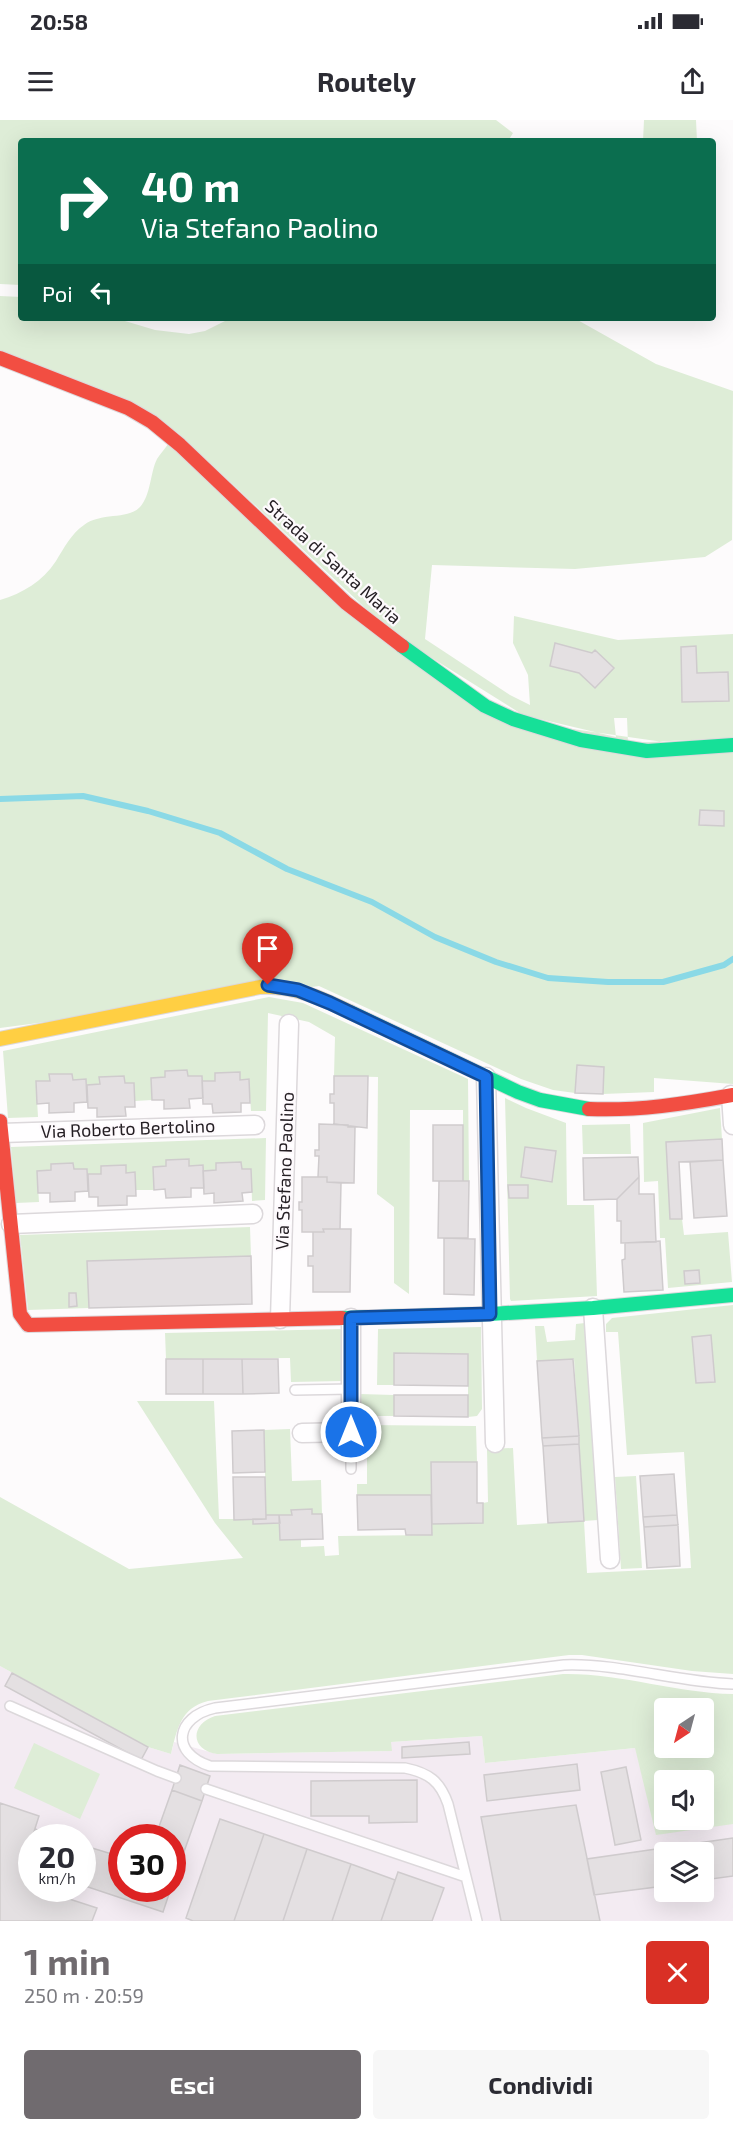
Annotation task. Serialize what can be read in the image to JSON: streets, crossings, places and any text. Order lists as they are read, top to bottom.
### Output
{
  "streets": {
    "street": ["Strada di Santa Maria", "Via Roberto Bertolino", "Via Stefano Paolino"]
  },
  "crossings": [
    ["Via Roberto Bertolino", "Via Stefano Paolino"]
  ],
  "north": "bottom left",
  "page": {
    "status": "20:58",
    "header": "Routely",
    "turn": ["40 m", "Via Stefano Paolino"],
    "then": "Poi",
    "speed": "20 km/h",
    "limit": "30",
    "heading": ["1 min", "250 m · 20:59"],
    "buttons": ["Esci", "Condividi"]
  }
}
